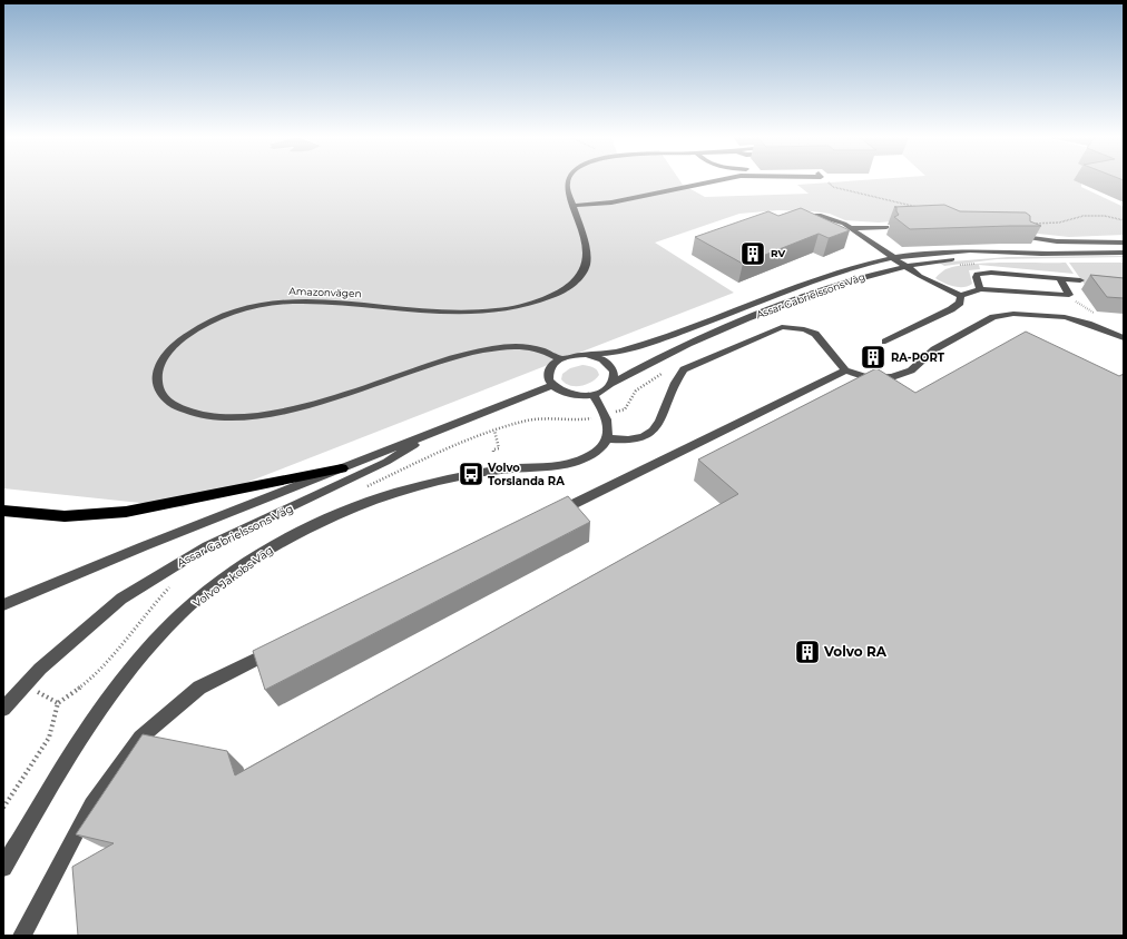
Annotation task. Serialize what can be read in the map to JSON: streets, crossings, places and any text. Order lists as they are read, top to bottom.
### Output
{
  "streets": {
    "street": ["Amazonvägen", "Assar Gabrielssons Väg", "Volvo Jakobs Väg"]
  },
  "crossings": [
    ["Amazonvägen", "Assar Gabrielssons Väg"],
    ["Assar Gabrielssons Väg", "Volvo Jakobs Väg"]
  ],
  "places": {
    "building": ["RV", "RA-PORT", "Volvo RA"],
    "bus stop": ["Volvo Torslanda RA"]
  }
}
